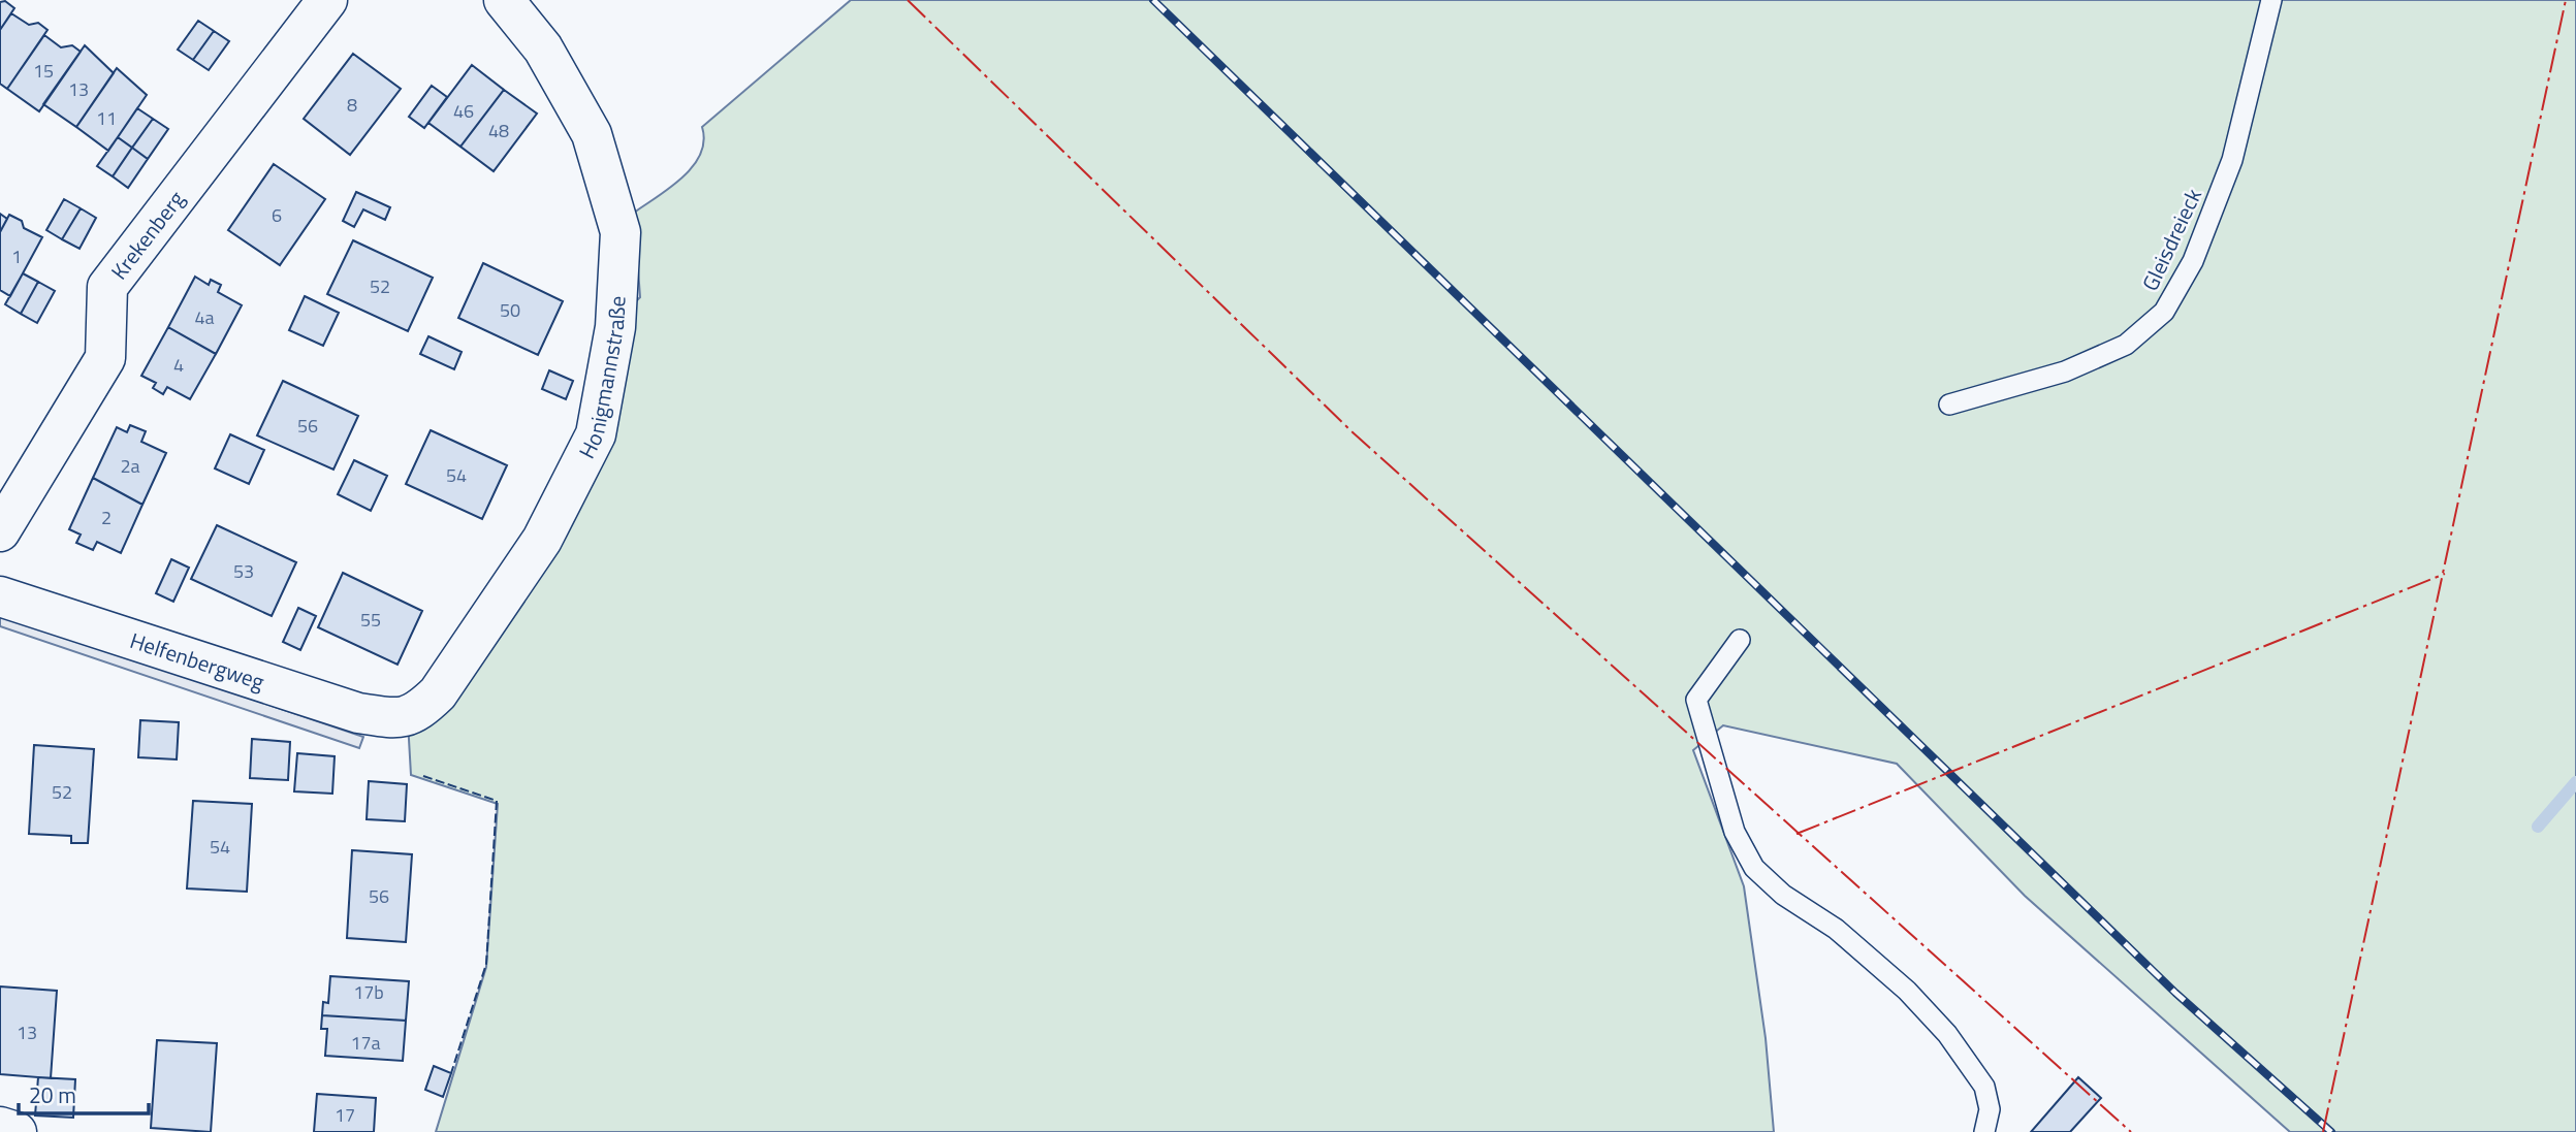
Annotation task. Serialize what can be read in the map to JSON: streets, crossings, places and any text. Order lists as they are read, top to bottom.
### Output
{
  "streets": {
    "street": ["Krekenberg", "Honigmannstraße", "Helfenbergweg"],
    "lane": ["Gleisdreieck"]
  },
  "crossings": [
    ["Honigmannstraße", "Helfenbergweg"]
  ],
  "house_numbers": [
    "15",
    "13",
    "8",
    "46",
    "11",
    "48",
    "6",
    "1",
    "52",
    "50",
    "4a",
    "4",
    "56",
    "2a",
    "54",
    "2",
    "53",
    "55",
    "52",
    "54",
    "56",
    "17b",
    "13",
    "17a",
    "17"
  ],
  "scale_bar": "20 m"
}
